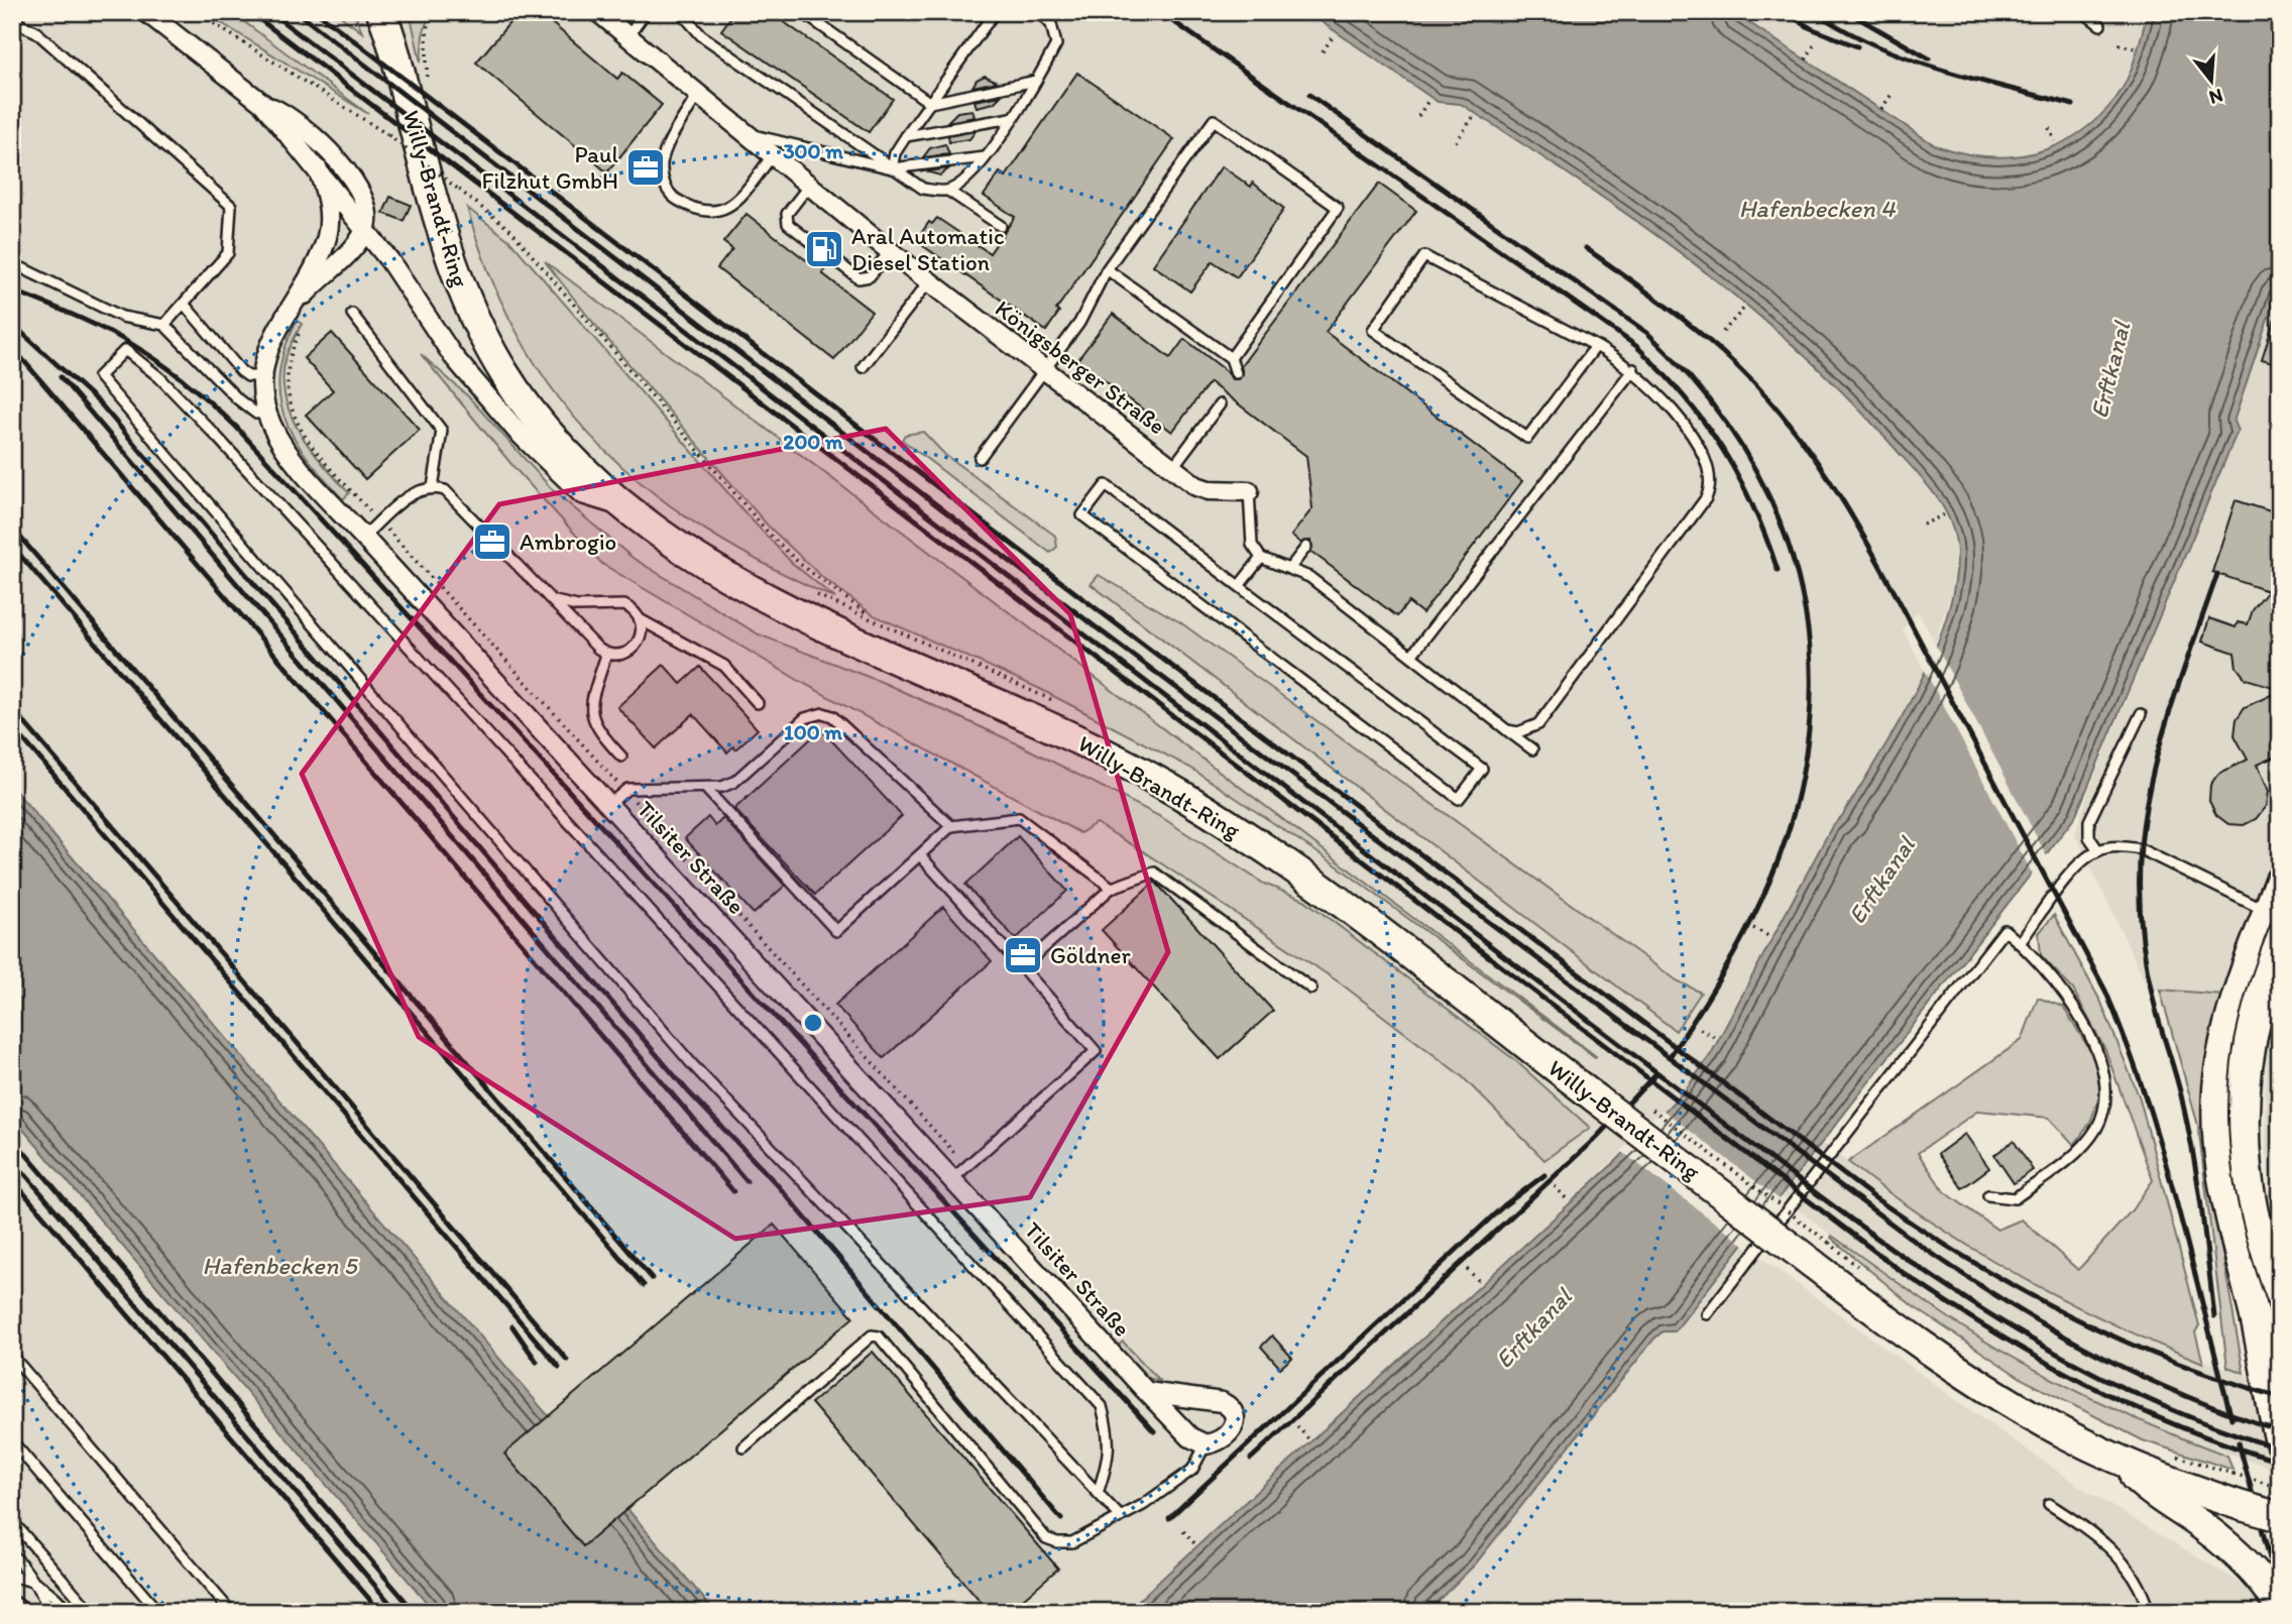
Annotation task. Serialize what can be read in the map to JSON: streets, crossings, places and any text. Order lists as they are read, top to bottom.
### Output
{
  "streets": {
    "main road": ["Willy-Brandt-Ring"],
    "street": ["Königsberger Straße", "Tilsiter Straße"]
  },
  "crossings": [
    ["Willy-Brandt-Ring", "Tilsiter Straße"]
  ],
  "water": ["Hafenbecken 4", "Erftkanal", "Hafenbecken 5"],
  "places": {
    "office": ["Paul Filzhut GmbH", "Ambrogio", "Göldner"],
    "fuel station": ["Aral Automatic Diesel Station"]
  },
  "north": "bottom",
  "rings": ["300 m", "200 m", "100 m"]
}
